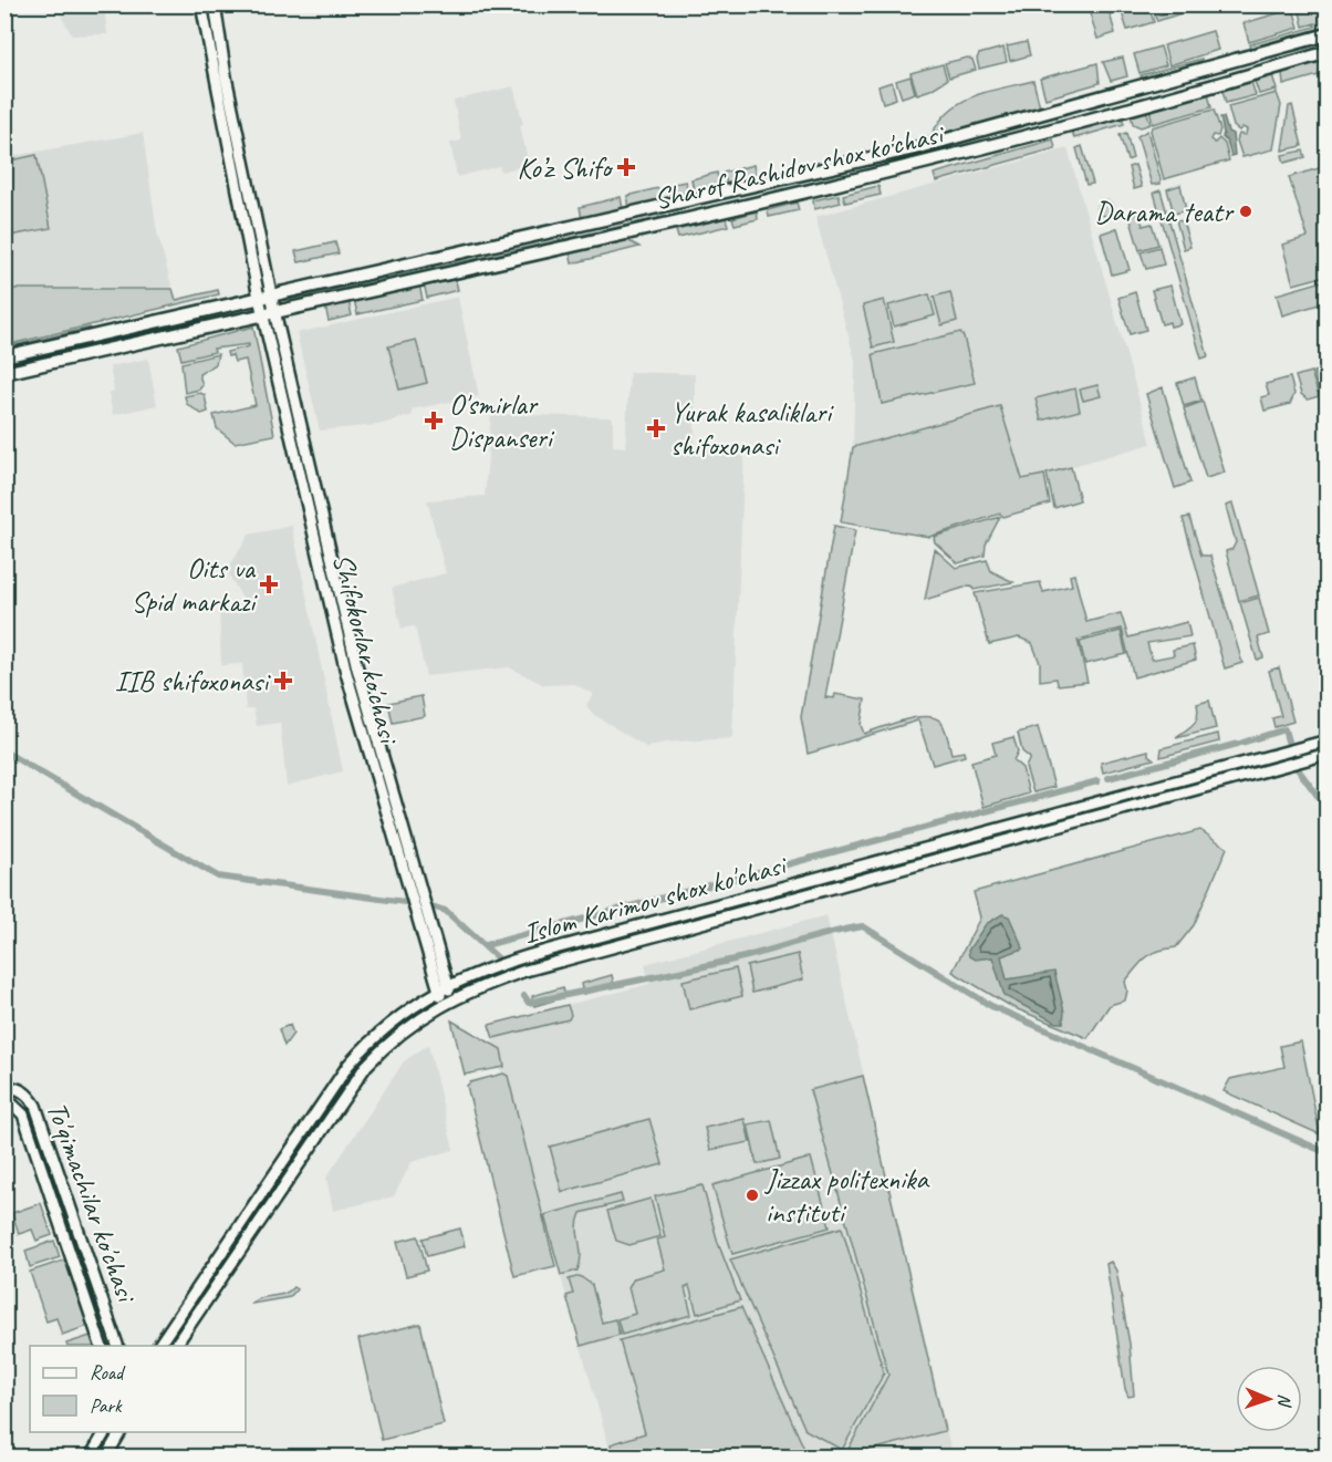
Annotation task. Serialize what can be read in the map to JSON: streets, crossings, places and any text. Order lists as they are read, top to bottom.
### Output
{
  "streets": {
    "main road": [
      "Sharof Rashidov shox ko'chasi",
      "Shifokorlar ko'chasi",
      "Islom Karimov shox ko'chasi",
      "To'qimachilar ko'chasi"
    ]
  },
  "crossings": [
    ["Sharof Rashidov shox ko'chasi", "Shifokorlar ko'chasi"],
    ["Shifokorlar ko'chasi", "Islom Karimov shox ko'chasi"]
  ],
  "places": {
    "health": [
      "Ko’z Shifo",
      "O'smirlar Dispanseri",
      "Yurak kasaliklari shifoxonasi",
      "Oits va Spid markazi",
      "IIB shifoxonasi"
    ],
    "other": ["Darama teatr", "Jizzax politexnika instituti"]
  },
  "legend": ["Road", "Park"],
  "north": "right"
}
